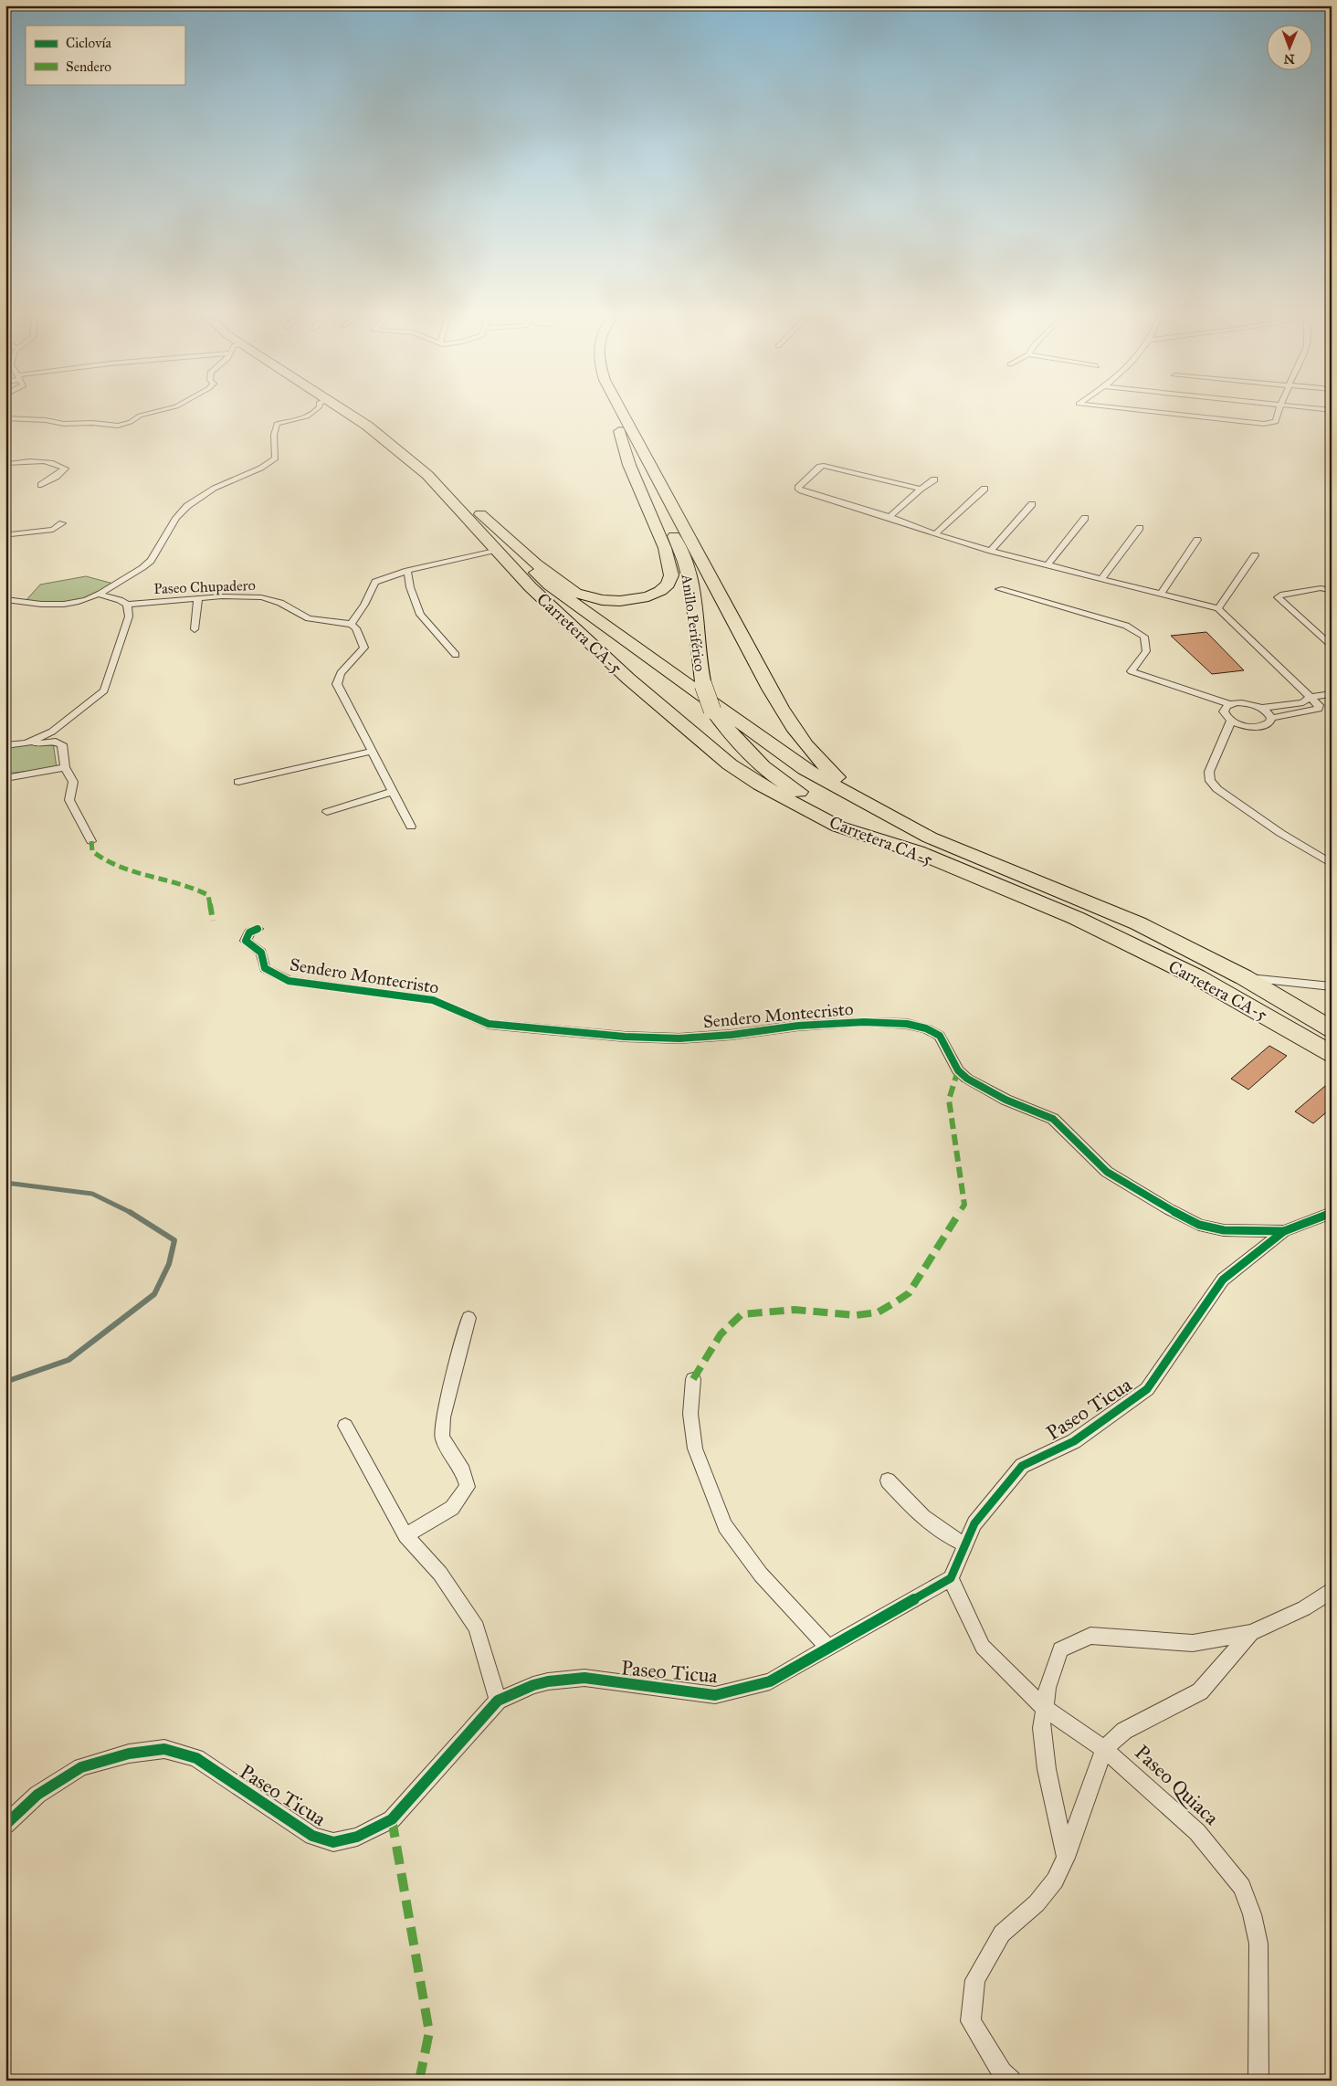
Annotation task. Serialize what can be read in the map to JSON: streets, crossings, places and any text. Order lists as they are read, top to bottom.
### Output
{
  "streets": {
    "highway": ["Anillo Periférico", "Carretera CA-5"],
    "street": [
      "Paseo Chupadero",
      "Sendero Montecristo",
      "Paseo Ticua",
      "Paseo Quiaca"
    ]
  },
  "crossings": [
    ["Anillo Periférico", "Carretera CA-5"],
    ["Sendero Montecristo", "Paseo Ticua"],
    ["Paseo Ticua", "Paseo Quiaca"]
  ],
  "legend": ["Ciclovía", "Sendero"],
  "north": "bottom"
}
